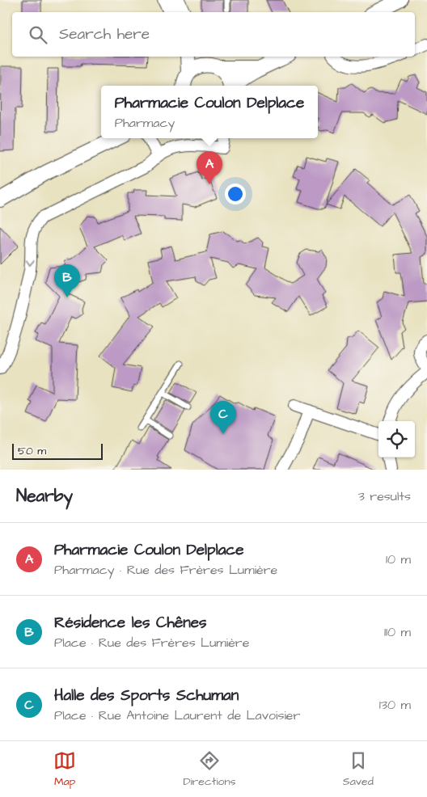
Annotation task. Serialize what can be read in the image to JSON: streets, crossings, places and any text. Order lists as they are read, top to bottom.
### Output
{
  "scale_bar": "50 m",
  "page": {
    "search": "Search here",
    "popup": ["Pharmacie Coulon Delplace", "Pharmacy"],
    "pins": ["A", "B", "C"],
    "scale": "50 m",
    "heading": ["Nearby", "3 results"],
    "list": [
      {
        "mark": "A",
        "name": "Pharmacie Coulon Delplace",
        "note": "Pharmacy · Rue des Frères Lumière",
        "value": "10 m"
      },
      {
        "mark": "B",
        "name": "Résidence les Chênes",
        "note": "Place · Rue des Frères Lumière",
        "value": "110 m"
      },
      {
        "mark": "C",
        "name": "Halle des Sports Schuman",
        "note": "Place · Rue Antoine Laurent de Lavoisier",
        "value": "130 m"
      }
    ],
    "nav": ["Map", "Directions", "Saved"]
  }
}
